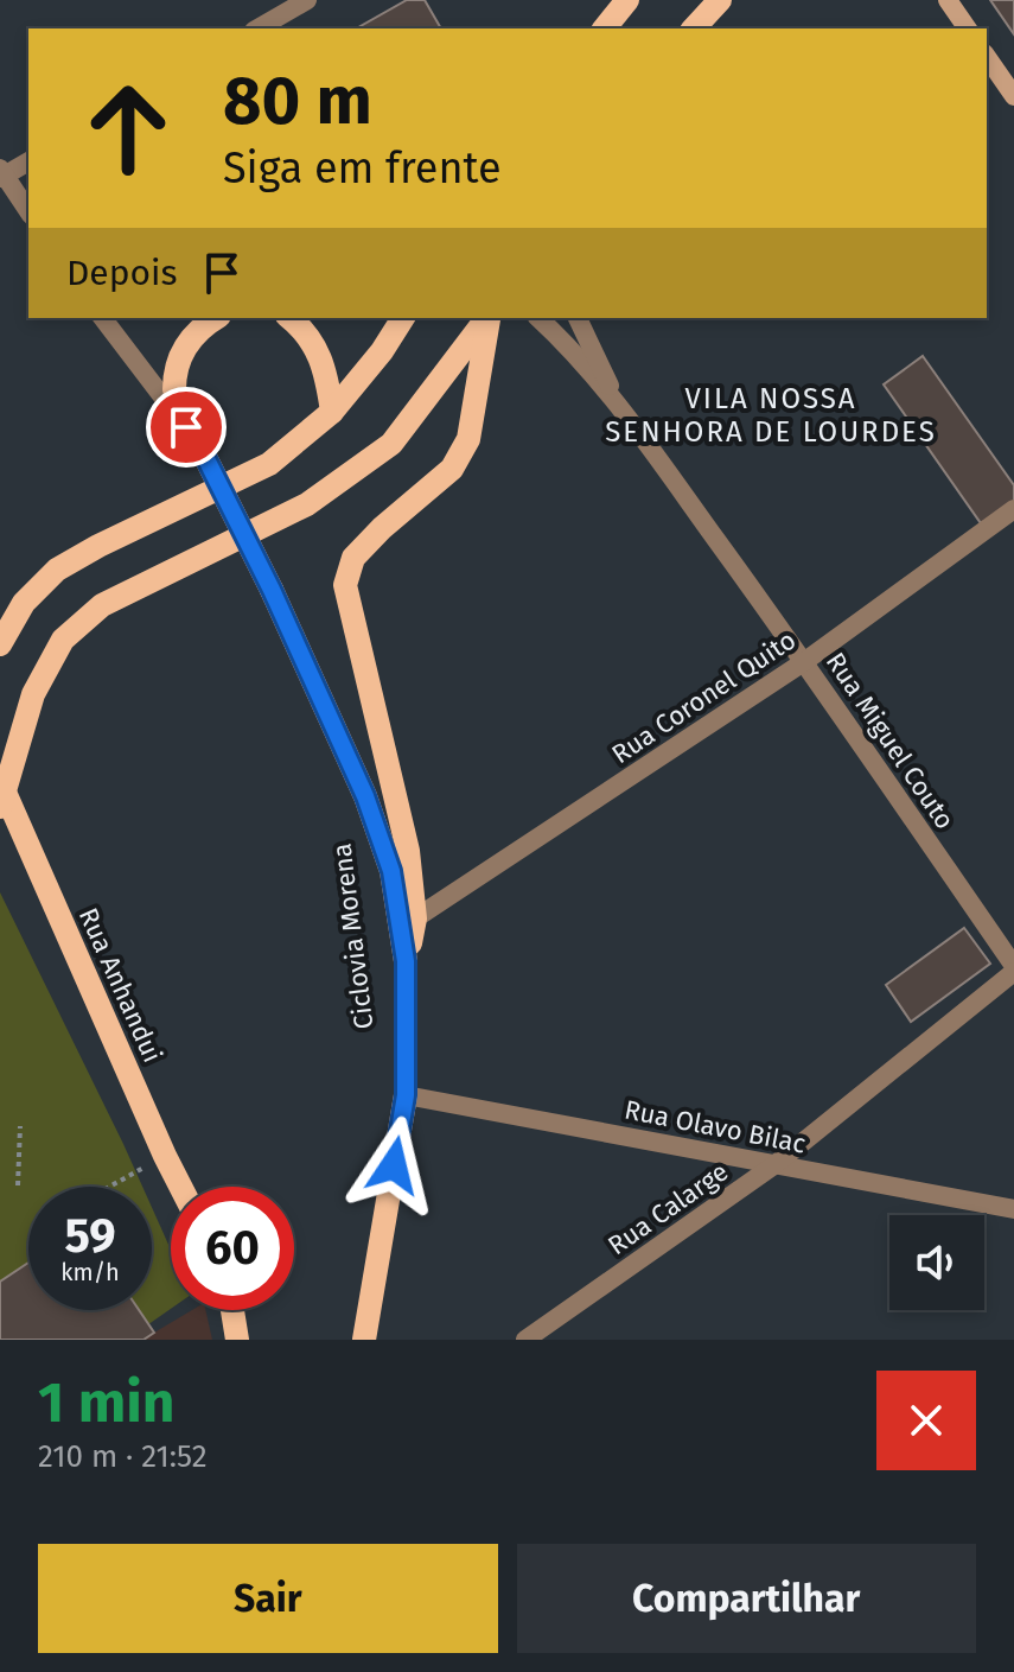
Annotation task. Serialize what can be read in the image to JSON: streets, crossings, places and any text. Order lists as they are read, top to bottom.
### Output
{
  "streets": {
    "main road": ["Rua Anhandui"],
    "street": [
      "Rua Coronel Quito",
      "Rua Miguel Couto",
      "Rua Olavo Bilac",
      "Rua Calarge"
    ]
  },
  "crossings": [
    ["Rua Coronel Quito", "Rua Miguel Couto"],
    ["Rua Miguel Couto", "Rua Calarge"],
    ["Rua Olavo Bilac", "Rua Calarge"]
  ],
  "districts": ["VILA NOSSA SENHORA DE LOURDES"],
  "page": {
    "turn": ["80 m", "Siga em frente"],
    "then": "Depois",
    "speed": "59 km/h",
    "limit": "60",
    "heading": ["1 min", "210 m · 21:52"],
    "buttons": ["Sair", "Compartilhar"]
  }
}
